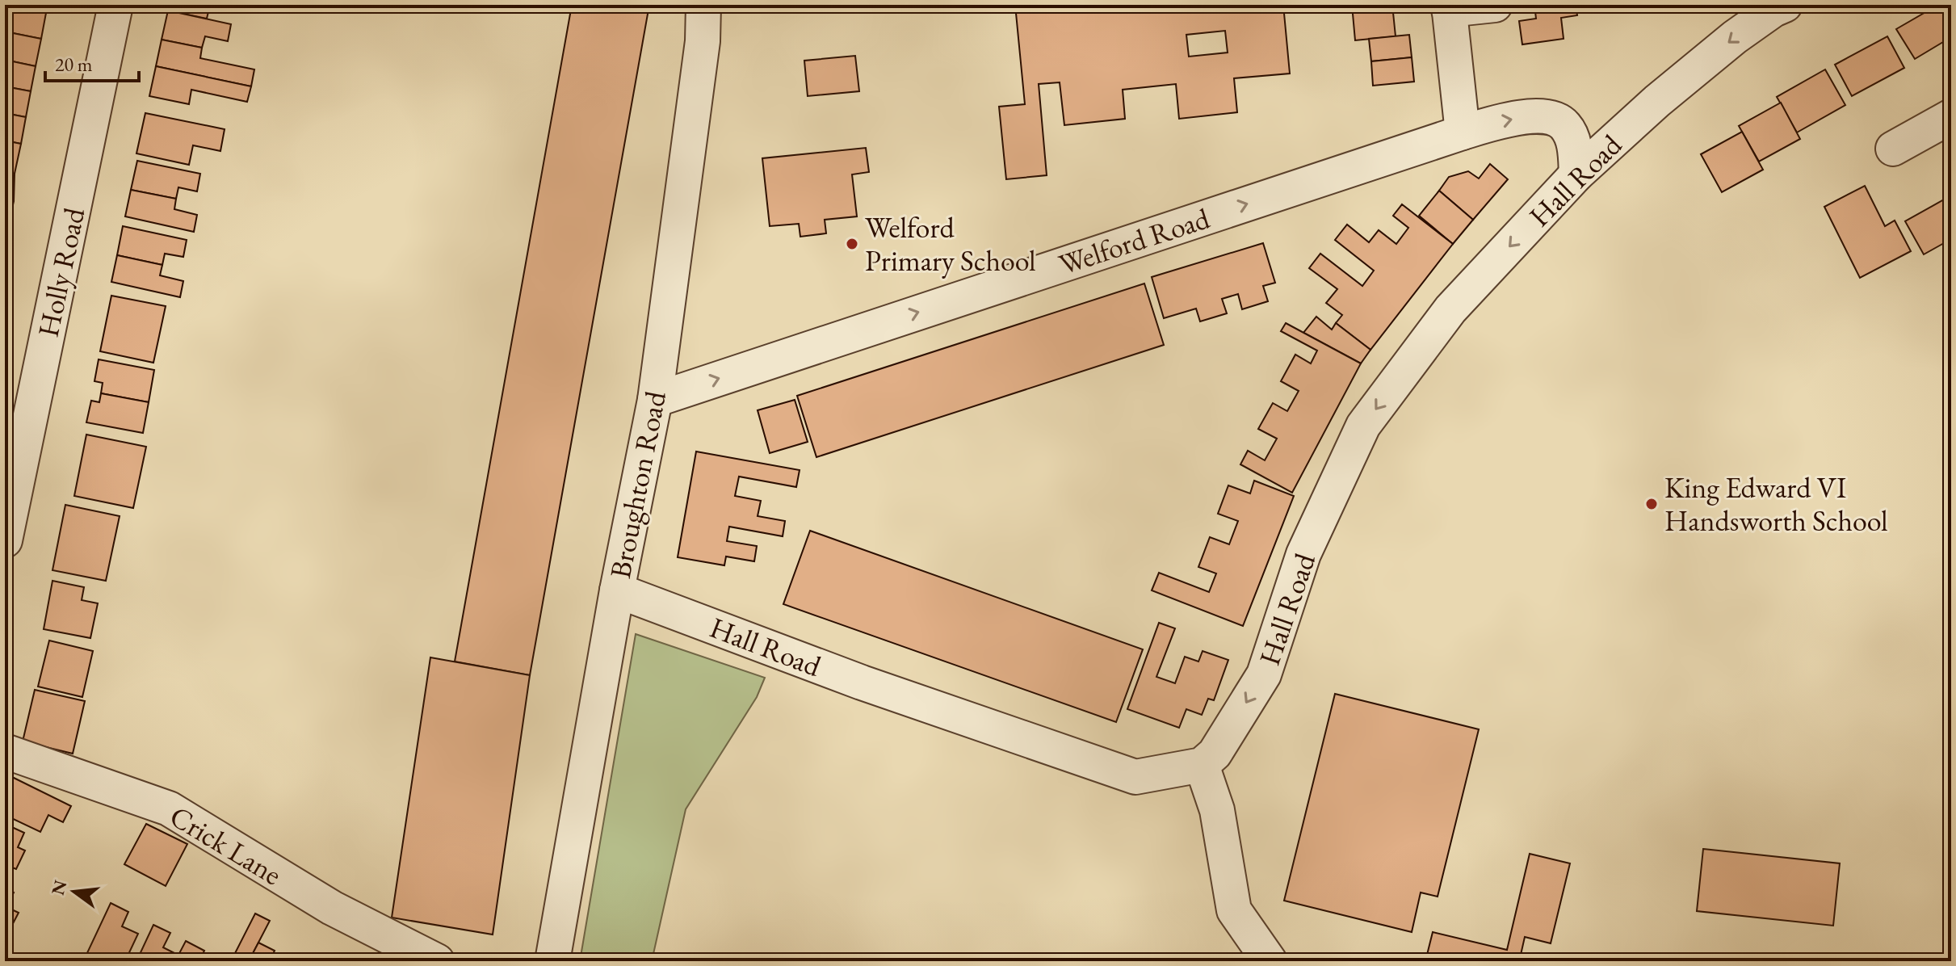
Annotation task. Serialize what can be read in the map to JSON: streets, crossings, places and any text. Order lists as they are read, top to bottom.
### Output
{
  "streets": {
    "street": [
      "Hall Road",
      "Welford Road",
      "Holly Road",
      "Broughton Road",
      "Crick Lane"
    ]
  },
  "crossings": [
    ["Hall Road", "Welford Road"],
    ["Hall Road", "Broughton Road"],
    ["Welford Road", "Broughton Road"]
  ],
  "one_way": ["Hall Road", "Welford Road"],
  "places": ["Welford Primary School", "King Edward VI Handsworth School"],
  "scale_bar": "20 m",
  "north": "left"
}
